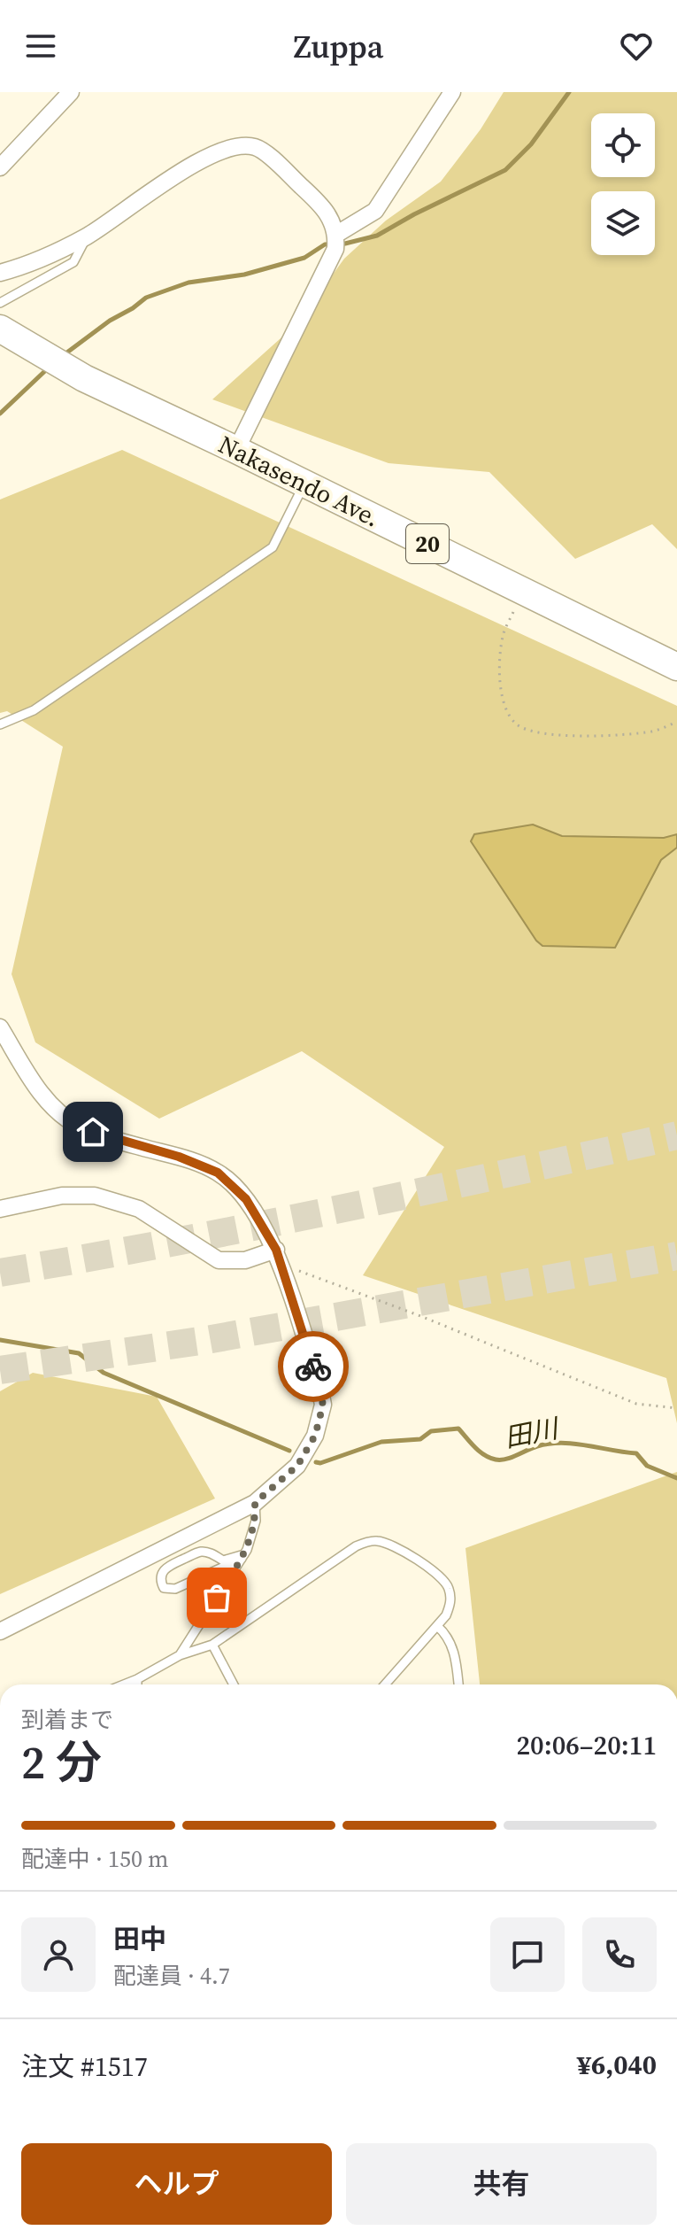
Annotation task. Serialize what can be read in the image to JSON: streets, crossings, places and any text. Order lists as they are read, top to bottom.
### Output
{
  "streets": {
    "highway": ["Nakasendo Ave.", "20"]
  },
  "water": ["田川"],
  "page": {
    "header": "Zuppa",
    "heading": ["2 分", "到着まで", "20:06–20:11"],
    "panel": [
      "田中",
      "配達員 · 4.7",
      "注文 #1517",
      "¥6,040"
    ],
    "bar": "配達中 · 150 m",
    "buttons": ["ヘルプ", "共有"]
  }
}
